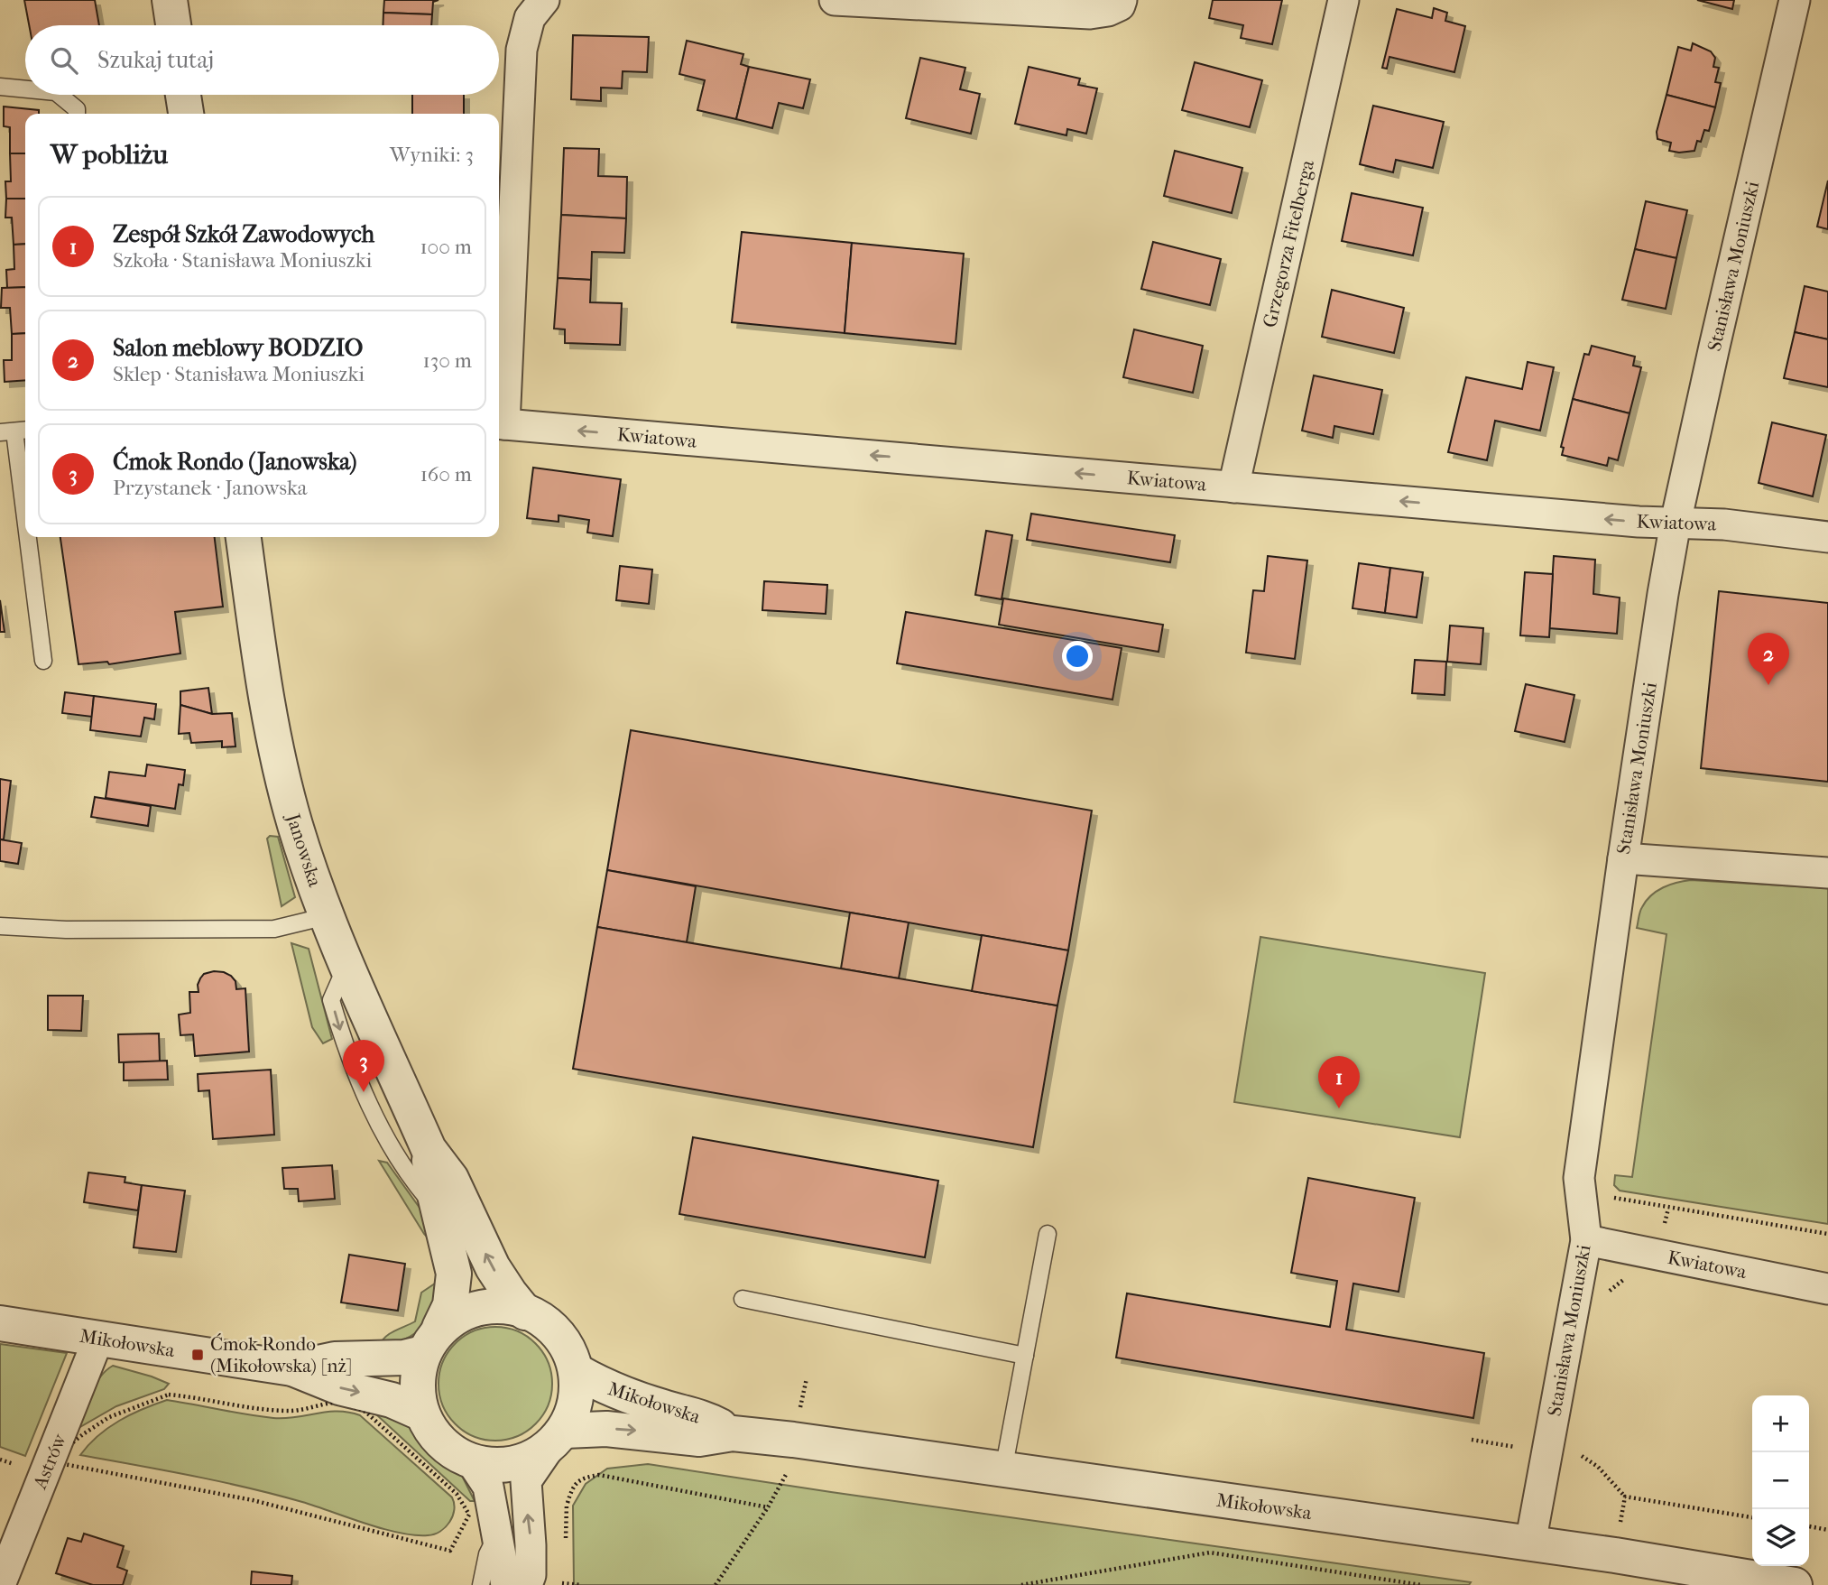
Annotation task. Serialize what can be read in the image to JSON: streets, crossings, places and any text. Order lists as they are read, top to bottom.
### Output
{
  "streets": {
    "street": [
      "Grzegorza Fitelberga",
      "Stanisława Moniuszki",
      "Kwiatowa",
      "Janowska",
      "Mikołowska",
      "Astrów"
    ]
  },
  "crossings": [
    ["Grzegorza Fitelberga", "Kwiatowa"],
    ["Stanisława Moniuszki", "Kwiatowa"],
    ["Stanisława Moniuszki", "Mikołowska"],
    ["Janowska", "Mikołowska"],
    ["Mikołowska", "Astrów"]
  ],
  "one_way": ["Kwiatowa"],
  "places": {
    "transit": ["Ćmok Rondo (Mikołowska) [nż]"]
  },
  "page": {
    "search": "Szukaj tutaj",
    "heading": ["W pobliżu", "Wyniki: 3"],
    "list": [
      {
        "mark": "1",
        "name": "Zespół Szkół Zawodowych",
        "note": "Szkoła · Stanisława Moniuszki",
        "value": "100 m"
      },
      {
        "mark": "2",
        "name": "Salon meblowy BODZIO",
        "note": "Sklep · Stanisława Moniuszki",
        "value": "130 m"
      },
      {
        "mark": "3",
        "name": "Ćmok Rondo (Janowska)",
        "note": "Przystanek · Janowska",
        "value": "160 m"
      }
    ],
    "pins": ["2", "3", "1"],
    "map_buttons": ["+", "−"]
  }
}
